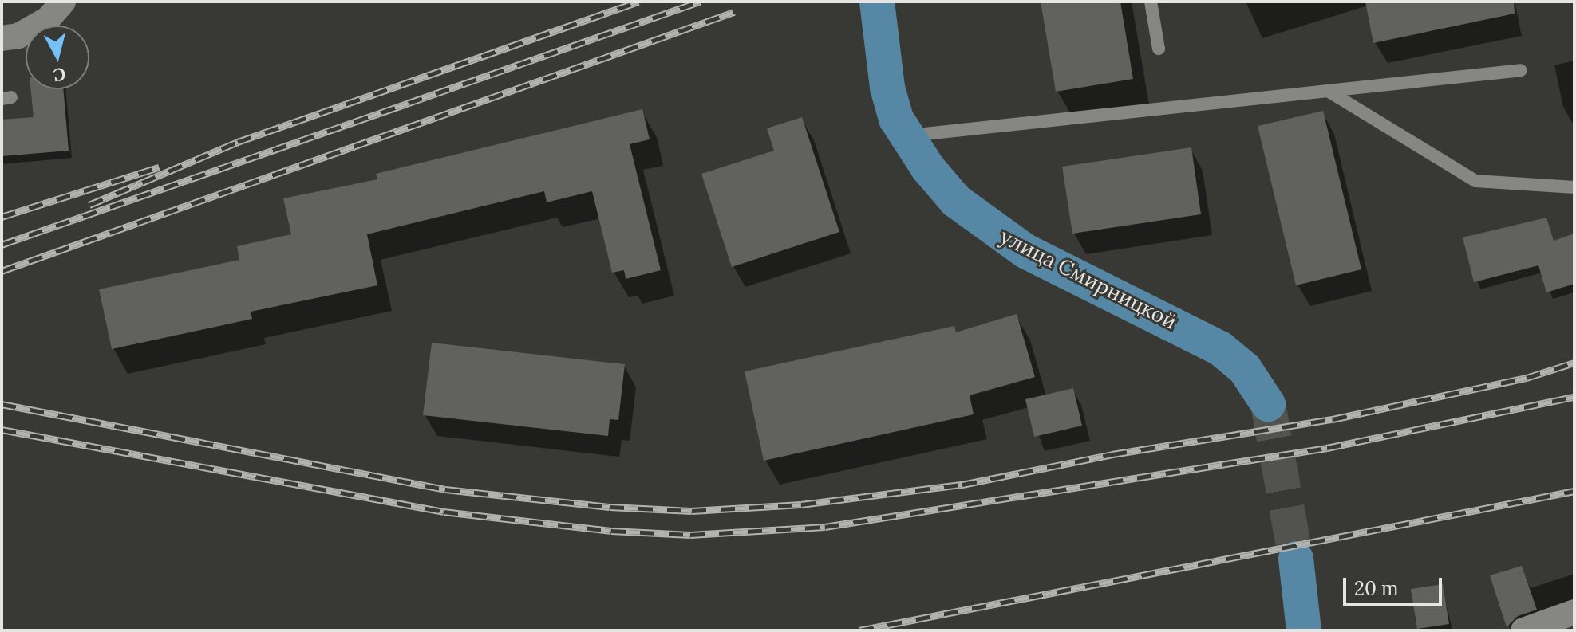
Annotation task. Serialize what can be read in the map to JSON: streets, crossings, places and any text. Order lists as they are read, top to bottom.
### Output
{
  "streets": {
    "main road": ["улица Смирницкой"]
  },
  "scale_bar": "20 m",
  "north": "bottom"
}
